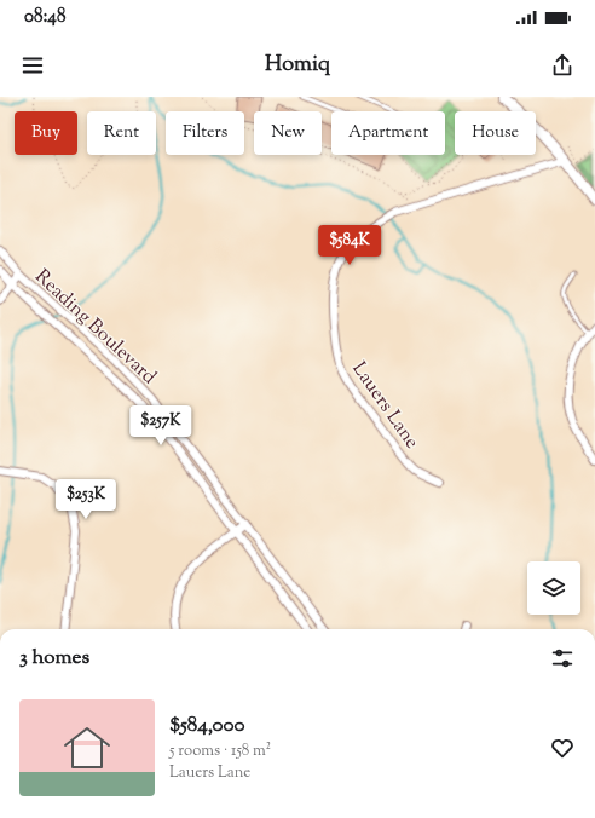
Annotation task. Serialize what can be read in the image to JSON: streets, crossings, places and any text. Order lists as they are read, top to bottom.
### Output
{
  "streets": {
    "street": ["Reading Boulevard", "Lauers Lane"]
  },
  "page": {
    "status": "08:48",
    "header": "Homiq",
    "chip": [
      "Buy",
      "Rent",
      "Filters",
      "New",
      "Apartment",
      "House"
    ],
    "price": ["$584K", "$257K", "$253K"],
    "heading": "3 homes",
    "list": [
      {
        "name": "$584,000",
        "note": "5 rooms · 158 m² · Lauers Lane"
      }
    ]
  }
}
